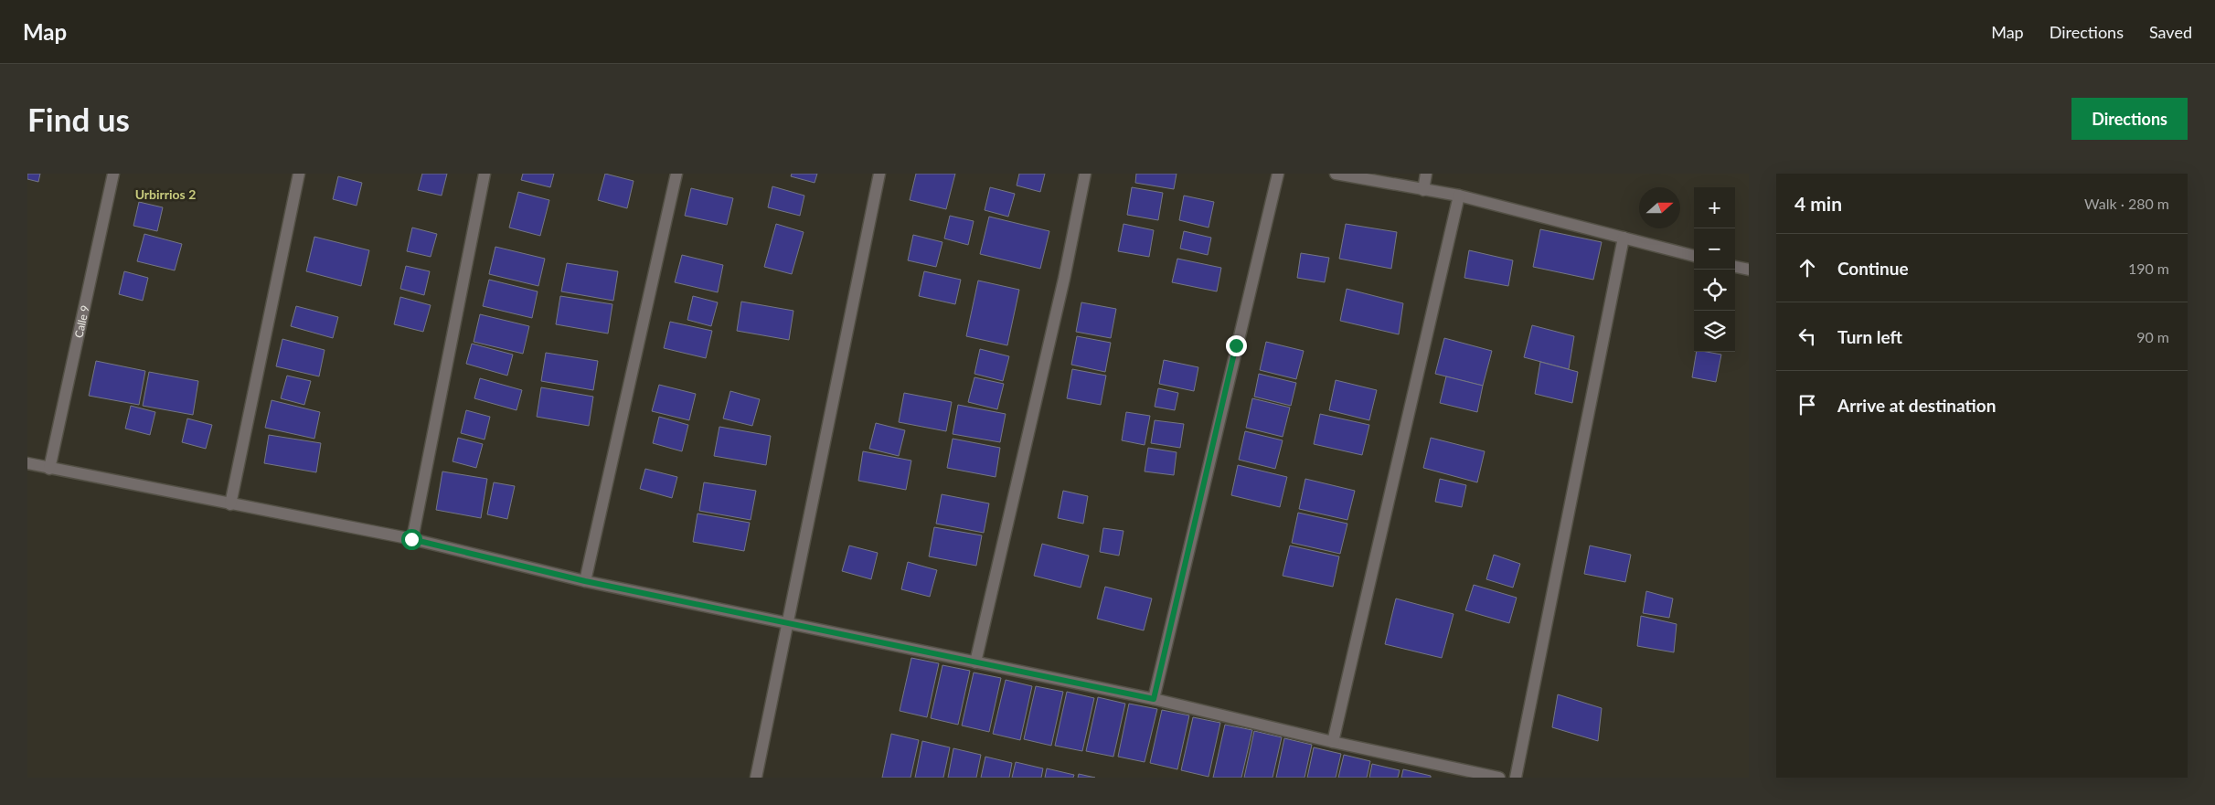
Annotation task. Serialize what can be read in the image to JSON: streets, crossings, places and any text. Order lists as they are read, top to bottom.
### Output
{
  "streets": {
    "street": ["Calle 9"]
  },
  "districts": ["Urbirrios 2"],
  "north": "right",
  "page": {
    "header": "Map",
    "nav": ["Map", "Directions", "Saved"],
    "buttons": "Directions",
    "title": "Find us",
    "heading": ["4 min", "Walk · 280 m"],
    "map_buttons": ["+", "−"],
    "list": [
      ["Continue", "190 m"],
      ["Turn left", "90 m"],
      "Arrive at destination"
    ]
  }
}
